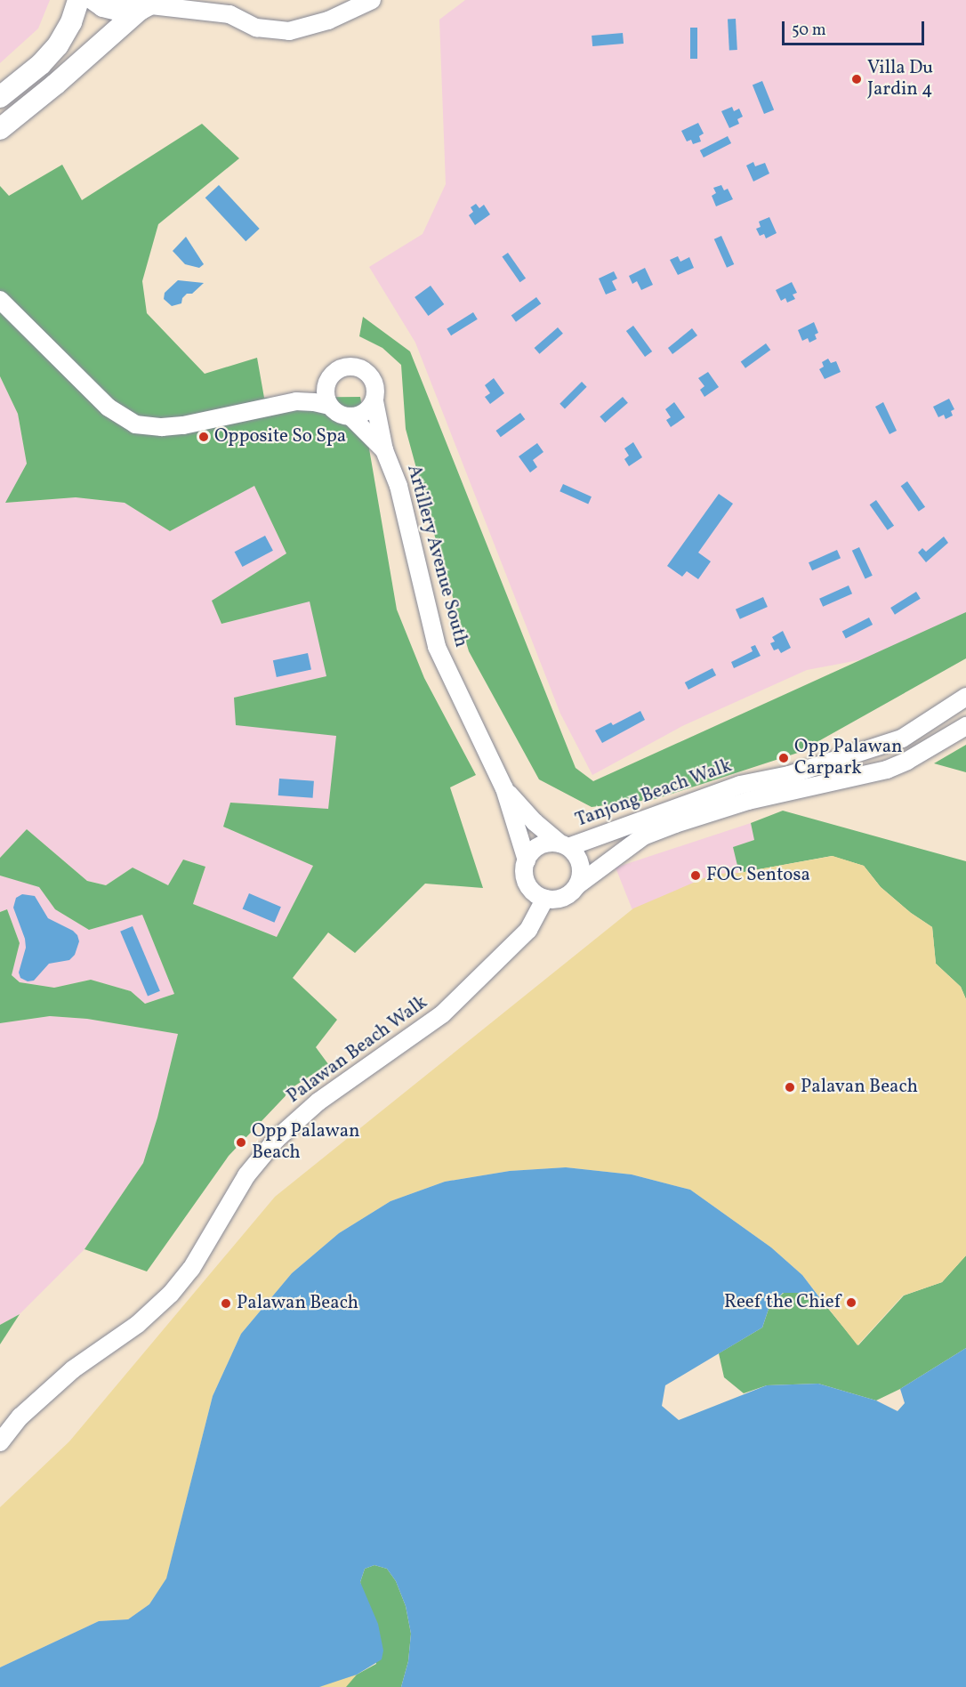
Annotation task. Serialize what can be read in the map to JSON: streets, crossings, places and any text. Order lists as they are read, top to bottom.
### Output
{
  "streets": {
    "street": ["Artillery Avenue South", "Tanjong Beach Walk", "Palawan Beach Walk"]
  },
  "crossings": [
    ["Artillery Avenue South", "Tanjong Beach Walk"],
    ["Artillery Avenue South", "Palawan Beach Walk"],
    ["Tanjong Beach Walk", "Palawan Beach Walk"]
  ],
  "places": [
    "Villa Du Jardin 4",
    "Opposite So Spa",
    "Opp Palawan Carpark",
    "FOC Sentosa",
    "Palavan Beach",
    "Opp Palawan Beach",
    "Reef the Chief",
    "Palawan Beach"
  ],
  "scale_bar": "50 m"
}
